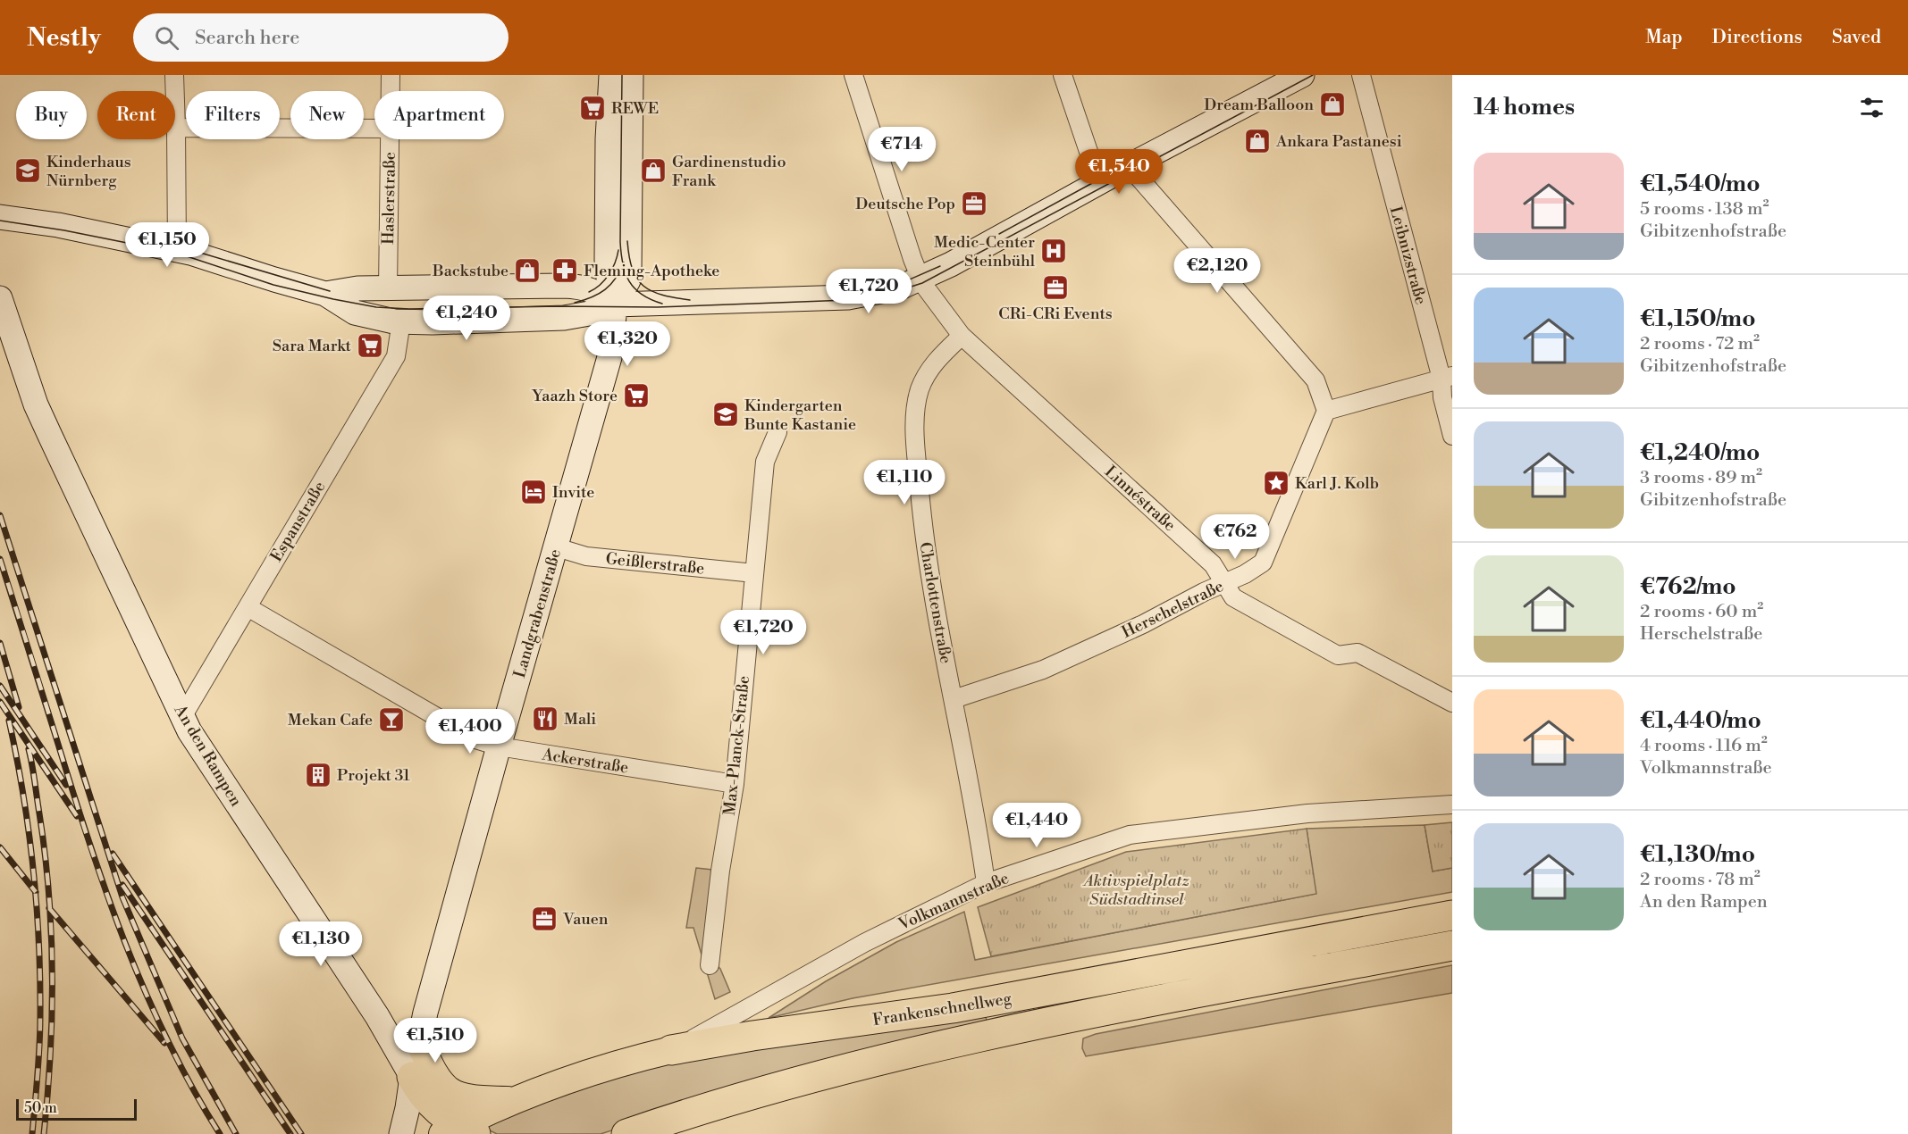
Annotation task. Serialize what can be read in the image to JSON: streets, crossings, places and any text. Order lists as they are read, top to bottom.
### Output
{
  "streets": {
    "highway": ["Frankenschnellweg"],
    "main road": ["Landgrabenstraße", "An den Rampen"],
    "street": [
      "Haslerstraße",
      "Leibnizstraße",
      "Linnéstraße",
      "Espanstraße",
      "Geißlerstraße",
      "Charlottenstraße",
      "Herschelstraße",
      "Max-Planck-Straße",
      "Ackerstraße",
      "Volkmannstraße"
    ]
  },
  "crossings": [
    ["Linnéstraße", "Charlottenstraße"],
    ["Linnéstraße", "Herschelstraße"],
    ["Espanstraße", "An den Rampen"],
    ["Espanstraße", "Ackerstraße"],
    ["Geißlerstraße", "Landgrabenstraße"],
    ["Geißlerstraße", "Max-Planck-Straße"],
    ["Charlottenstraße", "Herschelstraße"],
    ["Charlottenstraße", "Volkmannstraße"],
    ["Landgrabenstraße", "An den Rampen"],
    ["Landgrabenstraße", "Ackerstraße"],
    ["Max-Planck-Straße", "Ackerstraße"],
    ["Volkmannstraße", "Frankenschnellweg"]
  ],
  "parks": ["Aktivspielplatz Südstadtinsel"],
  "places": {
    "shop": [
      "Dream Balloon",
      "Ankara Pastanesi",
      "Gardinenstudio Frank",
      "Backstube"
    ],
    "supermarket": ["REWE", "Sara Markt", "Yaazh Store"],
    "school or university": ["Kinderhaus Nürnberg", "Kindergarten Bunte Kastanie"],
    "office": ["Deutsche Pop", "CRi-CRi Events", "Vauen"],
    "hospital": ["Medic-Center Steinbühl"],
    "pharmacy": ["Fleming-Apotheke"],
    "place": ["Karl J. Kolb"],
    "hotel": ["Invite"],
    "restaurant": ["Mali"],
    "bar": ["Mekan Cafe"],
    "building": ["Projekt 31"]
  },
  "scale_bar": "50 m",
  "page": {
    "header": "Nestly",
    "search": "Search here",
    "nav": ["Map", "Directions", "Saved"],
    "heading": "14 homes",
    "chip": [
      "Buy",
      "Rent",
      "Filters",
      "New",
      "Apartment"
    ],
    "price": [
      "€714",
      "€1,540",
      "€1,150",
      "€2,120",
      "€1,720",
      "€1,240",
      "€1,320",
      "€1,110",
      "€762",
      "€1,720",
      "€1,400",
      "€1,440",
      "€1,130",
      "€1,510"
    ],
    "list": [
      {
        "name": "€1,540/mo",
        "note": "5 rooms · 138 m² · Gibitzenhofstraße"
      },
      {
        "name": "€1,150/mo",
        "note": "2 rooms · 72 m² · Gibitzenhofstraße"
      },
      {
        "name": "€1,240/mo",
        "note": "3 rooms · 89 m² · Gibitzenhofstraße"
      },
      {
        "name": "€762/mo",
        "note": "2 rooms · 60 m² · Herschelstraße"
      },
      {
        "name": "€1,440/mo",
        "note": "4 rooms · 116 m² · Volkmannstraße"
      },
      {
        "name": "€1,130/mo",
        "note": "2 rooms · 78 m² · An den Rampen"
      }
    ],
    "scale": "50 m"
  }
}
